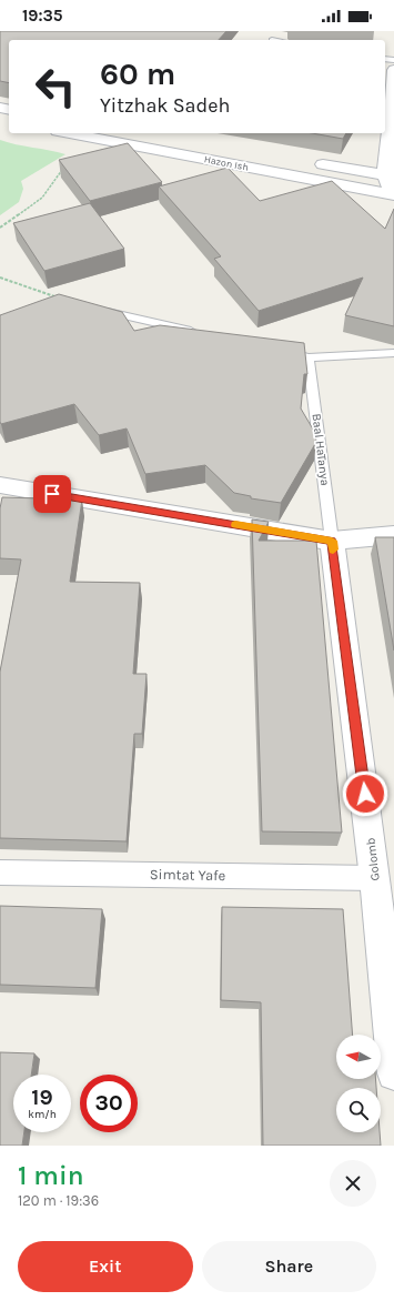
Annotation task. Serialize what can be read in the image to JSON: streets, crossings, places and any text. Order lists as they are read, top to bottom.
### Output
{
  "streets": {
    "street": ["Hazon Ish", "Golomb", "Simtat Yafe"],
    "lane": ["Baal HaTanya"]
  },
  "crossings": [
    ["Baal HaTanya", "Golomb"],
    ["Golomb", "Simtat Yafe"]
  ],
  "north": "left",
  "page": {
    "status": "19:35",
    "turn": ["60 m", "Yitzhak Sadeh"],
    "speed": "19 km/h",
    "limit": "30",
    "heading": ["1 min", "120 m · 19:36"],
    "buttons": ["Exit", "Share"]
  }
}
